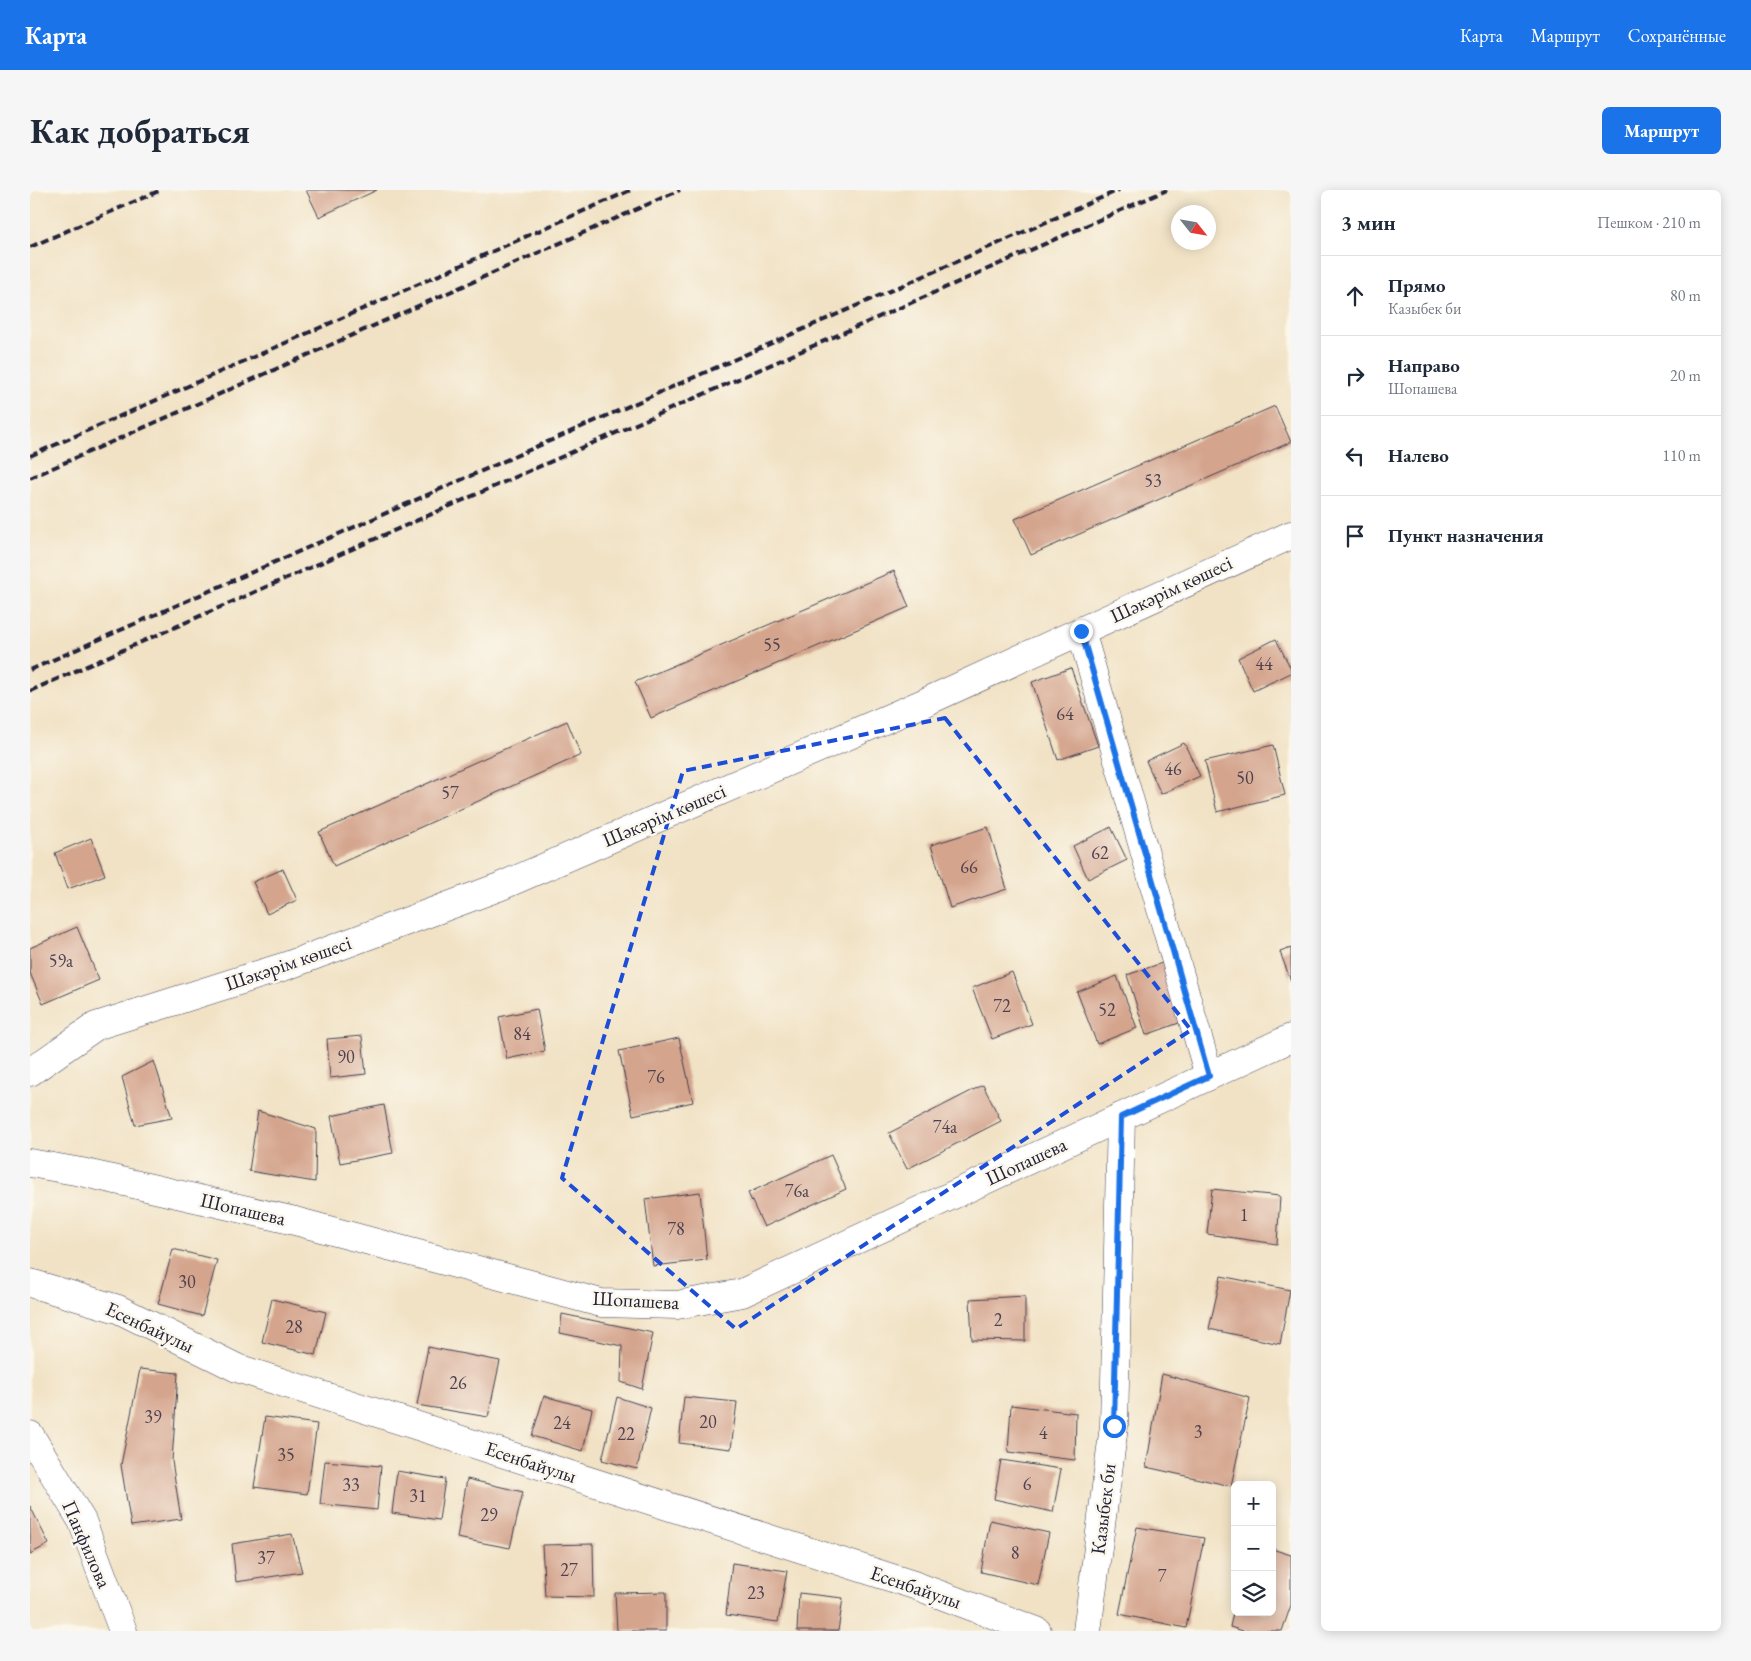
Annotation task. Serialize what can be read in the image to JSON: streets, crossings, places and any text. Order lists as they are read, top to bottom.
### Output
{
  "streets": {
    "street": [
      "Шәкәрім көшесі",
      "Шопашева",
      "Есенбайулы",
      "Казыбек би",
      "Панфилова"
    ]
  },
  "crossings": [
    ["Шопашева", "Казыбек би"]
  ],
  "house_numbers": [
    "53",
    "55",
    "44",
    "64",
    "46",
    "50",
    "57",
    "62",
    "66",
    "59а",
    "72",
    "52",
    "84",
    "90",
    "76",
    "74а",
    "76а",
    "1",
    "78",
    "30",
    "2",
    "28",
    "26",
    "39",
    "20",
    "24",
    "3",
    "4",
    "22",
    "35",
    "6",
    "33",
    "31",
    "29",
    "8",
    "37",
    "27",
    "7",
    "23"
  ],
  "north": "bottom right",
  "page": {
    "header": "Карта",
    "nav": ["Карта", "Маршрут", "Сохранённые"],
    "buttons": "Маршрут",
    "title": "Как добраться",
    "heading": ["3 мин", "Пешком · 210 m"],
    "list": [
      ["Прямо", "Казыбек би", "80 m"],
      ["Направо", "Шопашева", "20 m"],
      ["Налево", "110 m"],
      "Пункт назначения"
    ],
    "map_buttons": ["+", "−"]
  }
}
